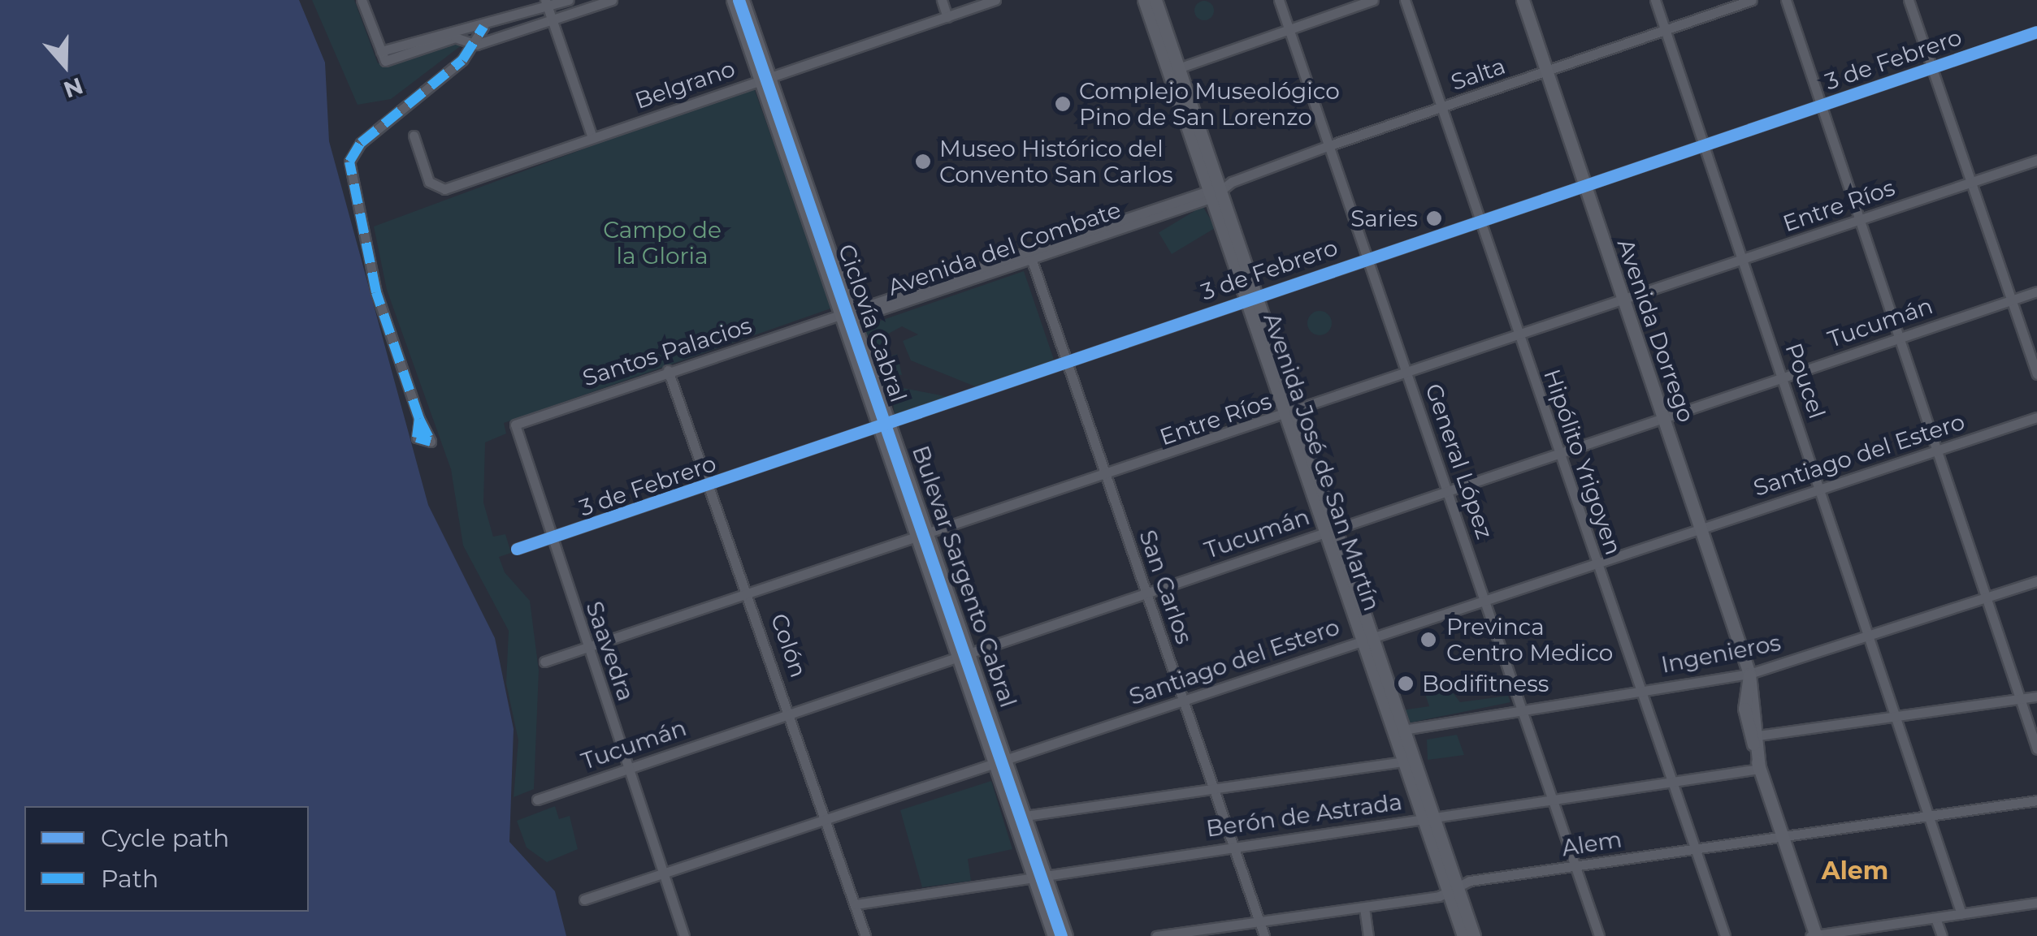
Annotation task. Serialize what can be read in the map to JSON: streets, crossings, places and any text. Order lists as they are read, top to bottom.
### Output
{
  "streets": {
    "main road": ["Avenida Dorrego", "Avenida José de San Martín", "Bulevar Sargento Cabral"],
    "street": [
      "3 de Febrero",
      "Salta",
      "Belgrano",
      "Entre Ríos",
      "Avenida del Combate",
      "Tucumán",
      "Santos Palacios",
      "Poucel",
      "Santiago del Estero",
      "General López",
      "Hipólito Yrigoyen",
      "San Carlos",
      "Colón",
      "Saavedra",
      "Ingenieros",
      "Berón de Astrada",
      "Alem"
    ],
    "cycle path": ["Ciclovía Cabral"]
  },
  "crossings": [
    ["3 de Febrero", "Avenida Dorrego"],
    ["3 de Febrero", "Poucel"],
    ["3 de Febrero", "General López"],
    ["3 de Febrero", "Avenida José de San Martín"],
    ["3 de Febrero", "Hipólito Yrigoyen"],
    ["3 de Febrero", "Bulevar Sargento Cabral"],
    ["3 de Febrero", "San Carlos"],
    ["3 de Febrero", "Colón"],
    ["3 de Febrero", "Saavedra"],
    ["Salta", "Avenida del Combate"],
    ["Salta", "Avenida Dorrego"],
    ["Salta", "Poucel"],
    ["Salta", "General López"],
    ["Salta", "Avenida José de San Martín"],
    ["Salta", "Hipólito Yrigoyen"],
    ["Belgrano", "Bulevar Sargento Cabral"],
    ["Entre Ríos", "Avenida Dorrego"],
    ["Entre Ríos", "Poucel"],
    ["Entre Ríos", "General López"],
    ["Entre Ríos", "Avenida José de San Martín"],
    ["Entre Ríos", "Hipólito Yrigoyen"],
    ["Entre Ríos", "Bulevar Sargento Cabral"],
    ["Entre Ríos", "San Carlos"],
    ["Entre Ríos", "Colón"],
    ["Entre Ríos", "Saavedra"],
    ["Avenida del Combate", "Santos Palacios"],
    ["Avenida del Combate", "Avenida José de San Martín"],
    ["Avenida del Combate", "Bulevar Sargento Cabral"],
    ["Avenida del Combate", "San Carlos"],
    ["Tucumán", "Avenida Dorrego"],
    ["Tucumán", "Poucel"],
    ["Tucumán", "General López"],
    ["Tucumán", "Avenida José de San Martín"],
    ["Tucumán", "Hipólito Yrigoyen"],
    ["Tucumán", "Bulevar Sargento Cabral"],
    ["Tucumán", "San Carlos"],
    ["Tucumán", "Colón"],
    ["Tucumán", "Saavedra"],
    ["Avenida Dorrego", "Santiago del Estero"],
    ["Avenida Dorrego", "Ingenieros"],
    ["Avenida Dorrego", "Berón de Astrada"],
    ["Avenida Dorrego", "Alem"],
    ["Santos Palacios", "Bulevar Sargento Cabral"],
    ["Santos Palacios", "Colón"],
    ["Santos Palacios", "Saavedra"],
    ["Poucel", "Santiago del Estero"],
    ["Poucel", "Ingenieros"],
    ["Poucel", "Alem"],
    ["Santiago del Estero", "General López"],
    ["Santiago del Estero", "Avenida José de San Martín"],
    ["Santiago del Estero", "Hipólito Yrigoyen"],
    ["Santiago del Estero", "Bulevar Sargento Cabral"],
    ["Santiago del Estero", "San Carlos"],
    ["Santiago del Estero", "Colón"],
    ["Santiago del Estero", "Saavedra"],
    ["General López", "Ingenieros"],
    ["General López", "Berón de Astrada"],
    ["General López", "Alem"],
    ["Avenida José de San Martín", "Ingenieros"],
    ["Avenida José de San Martín", "Berón de Astrada"],
    ["Avenida José de San Martín", "Alem"],
    ["Hipólito Yrigoyen", "Ingenieros"],
    ["Hipólito Yrigoyen", "Berón de Astrada"],
    ["Hipólito Yrigoyen", "Alem"],
    ["Bulevar Sargento Cabral", "Berón de Astrada"],
    ["San Carlos", "Berón de Astrada"],
    ["San Carlos", "Alem"],
    ["Colón", "Berón de Astrada"]
  ],
  "districts": ["Alem"],
  "parks": ["Campo de la Gloria"],
  "places": [
    "Complejo Museológico Pino de San Lorenzo",
    "Museo Histórico del Convento San Carlos",
    "Saries",
    "Previnca Centro Medico",
    "Bodifitness"
  ],
  "legend": ["Cycle path", "Path"],
  "north": "bottom"
}
